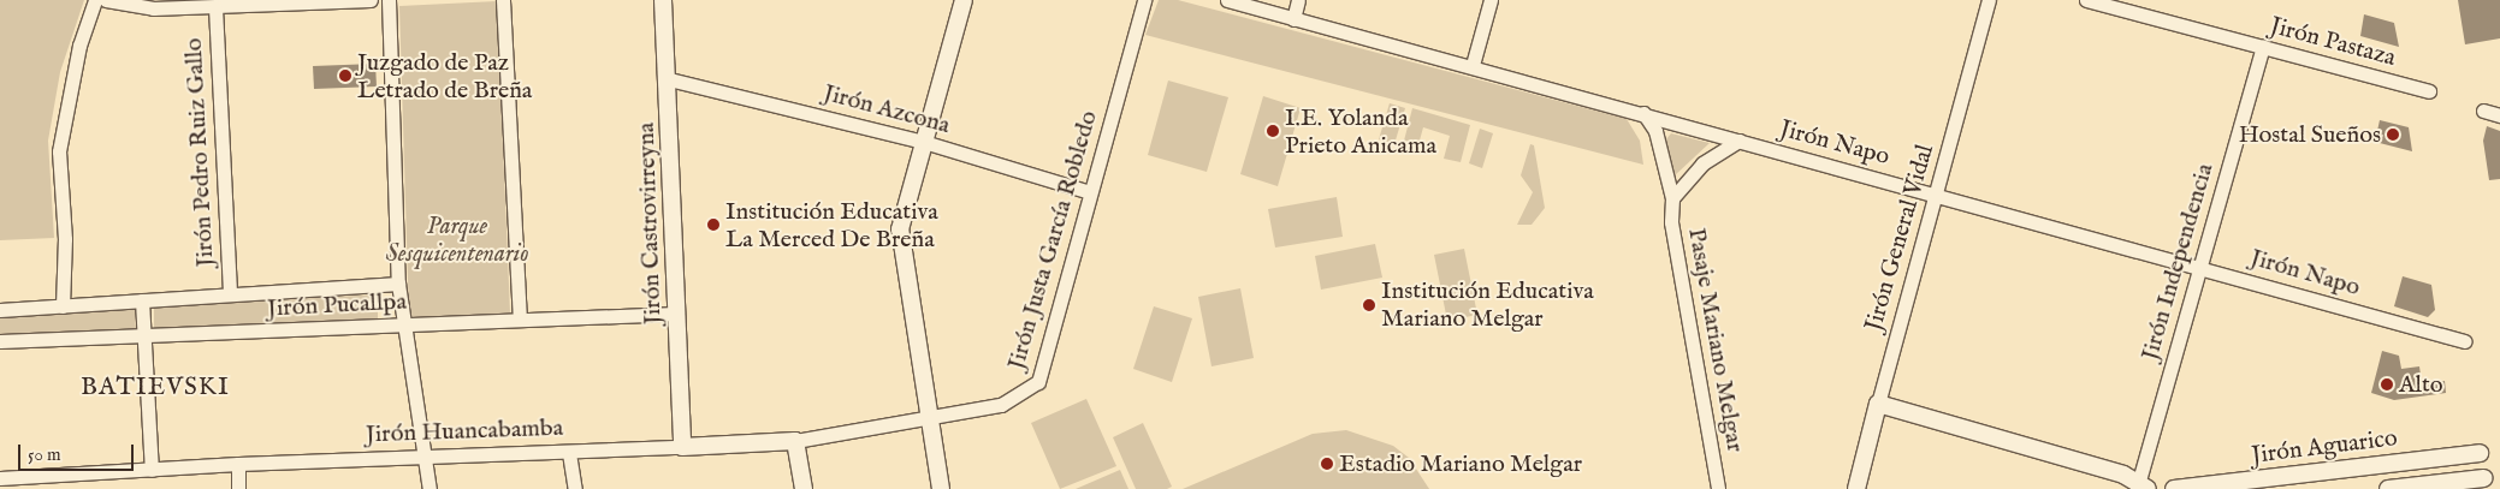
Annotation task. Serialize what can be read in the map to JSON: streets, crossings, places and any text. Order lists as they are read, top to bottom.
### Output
{
  "streets": {
    "street": [
      "Jirón Pastaza",
      "Jirón Azcona",
      "Jirón Napo",
      "Jirón Pedro Ruiz Gallo",
      "Jirón Castrovirreyna",
      "Jirón General Vidal",
      "Jirón Justa García Robledo",
      "Jirón Independencia",
      "Jirón Pucallpa",
      "Pasaje Mariano Melgar",
      "Jirón Huancabamba",
      "Jirón Aguarico"
    ]
  },
  "crossings": [
    ["Jirón Pastaza", "Jirón Independencia"],
    ["Jirón Azcona", "Jirón Castrovirreyna"],
    ["Jirón Azcona", "Jirón Justa García Robledo"],
    ["Jirón Napo", "Jirón General Vidal"],
    ["Jirón Napo", "Jirón Independencia"],
    ["Jirón Napo", "Pasaje Mariano Melgar"],
    ["Jirón Pedro Ruiz Gallo", "Jirón Pucallpa"],
    ["Jirón Castrovirreyna", "Jirón Pucallpa"],
    ["Jirón Castrovirreyna", "Jirón Huancabamba"],
    ["Jirón Justa García Robledo", "Jirón Huancabamba"]
  ],
  "districts": ["BATIEVSKI"],
  "parks": ["Parque Sesquicentenario"],
  "places": [
    "Juzgado de Paz Letrado de Breña",
    "I.E. Yolanda Prieto Anicama",
    "Hostal Sueños",
    "Institución Educativa La Merced De Breña",
    "Institución Educativa Mariano Melgar",
    "Alto",
    "Estadio Mariano Melgar"
  ],
  "scale_bar": "50 m"
}
